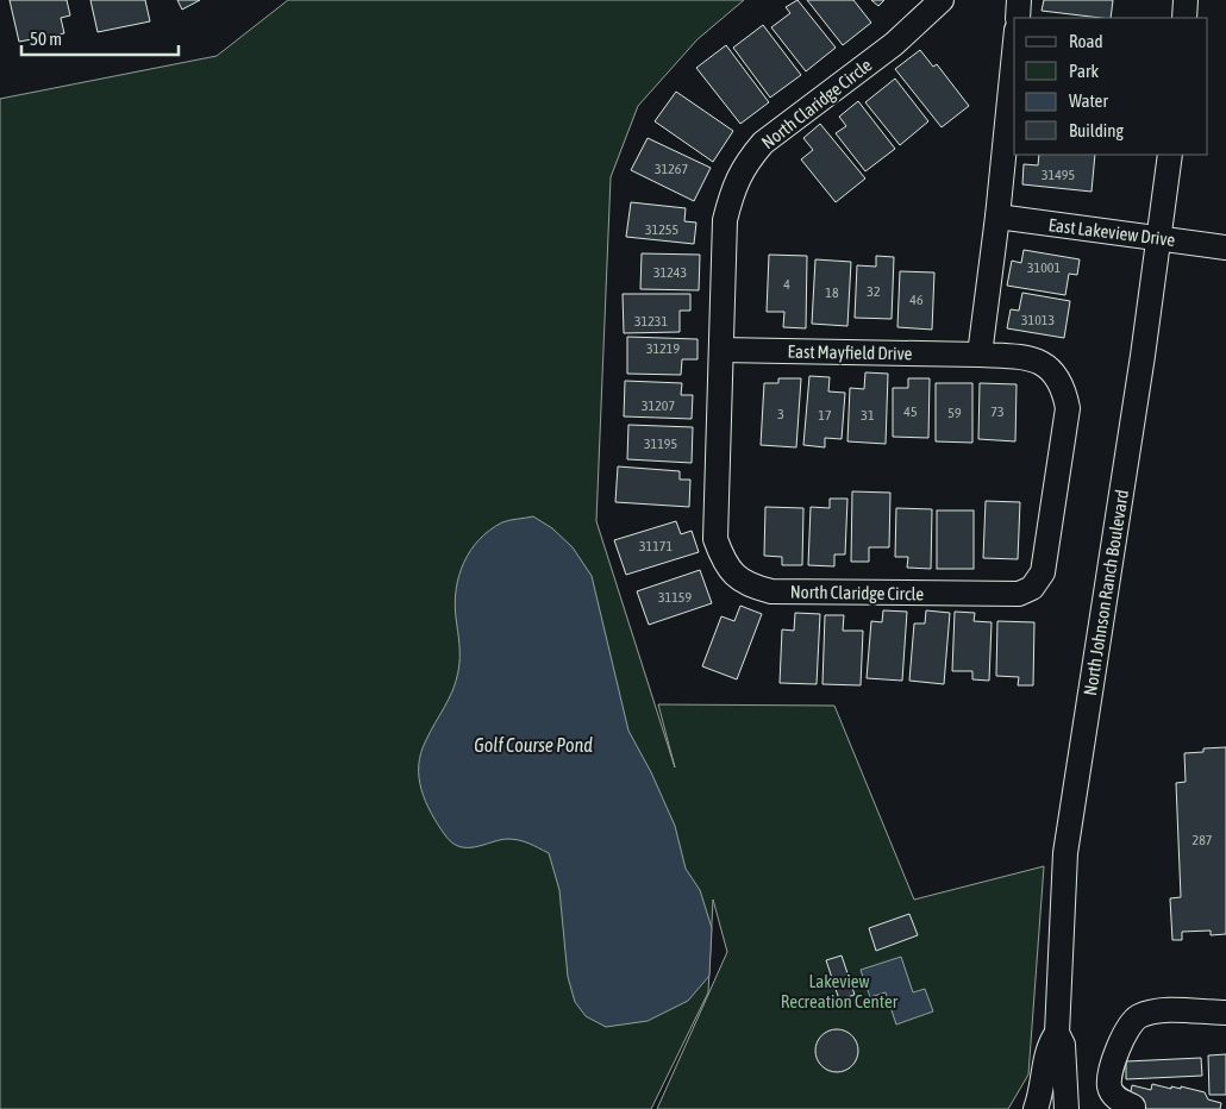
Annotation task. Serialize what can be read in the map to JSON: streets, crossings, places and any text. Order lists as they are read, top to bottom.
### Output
{
  "streets": {
    "street": [
      "North Claridge Circle",
      "East Lakeview Drive",
      "East Mayfield Drive",
      "North Johnson Ranch Boulevard"
    ]
  },
  "crossings": [
    ["North Claridge Circle", "East Mayfield Drive"],
    ["East Lakeview Drive", "North Johnson Ranch Boulevard"]
  ],
  "water": ["Golf Course Pond"],
  "parks": ["Lakeview Recreation Center"],
  "house_numbers": [
    "31267",
    "31495",
    "31255",
    "31001",
    "31243",
    "4",
    "32",
    "18",
    "46",
    "31013",
    "31231",
    "31219",
    "31207",
    "45",
    "73",
    "59",
    "3",
    "17",
    "31",
    "31195",
    "31171",
    "31159",
    "287"
  ],
  "legend": [
    "Road",
    "Park",
    "Water",
    "Building"
  ],
  "scale_bar": "50 m"
}
